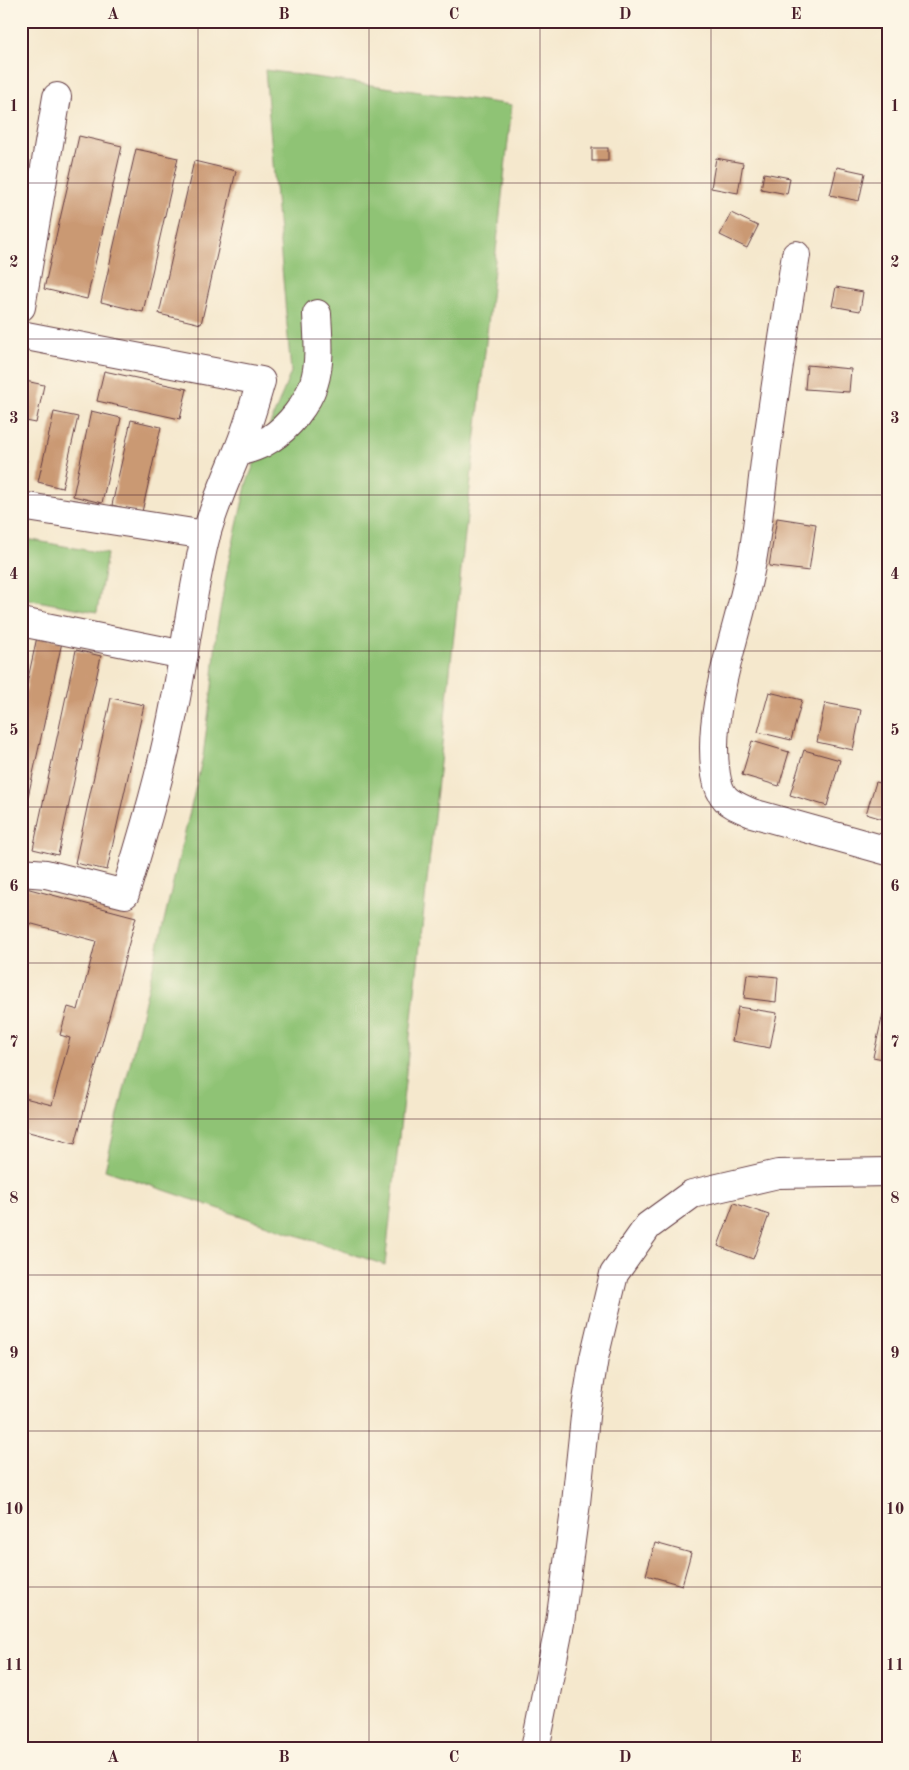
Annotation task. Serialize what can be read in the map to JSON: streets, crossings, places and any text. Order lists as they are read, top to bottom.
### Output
{
  "grid": {
    "columns": [
      "A",
      "B",
      "C",
      "D",
      "E"
    ],
    "rows": [
      "1",
      "2",
      "3",
      "4",
      "5",
      "6",
      "7",
      "8",
      "9",
      "10",
      "11"
    ]
  }
}
